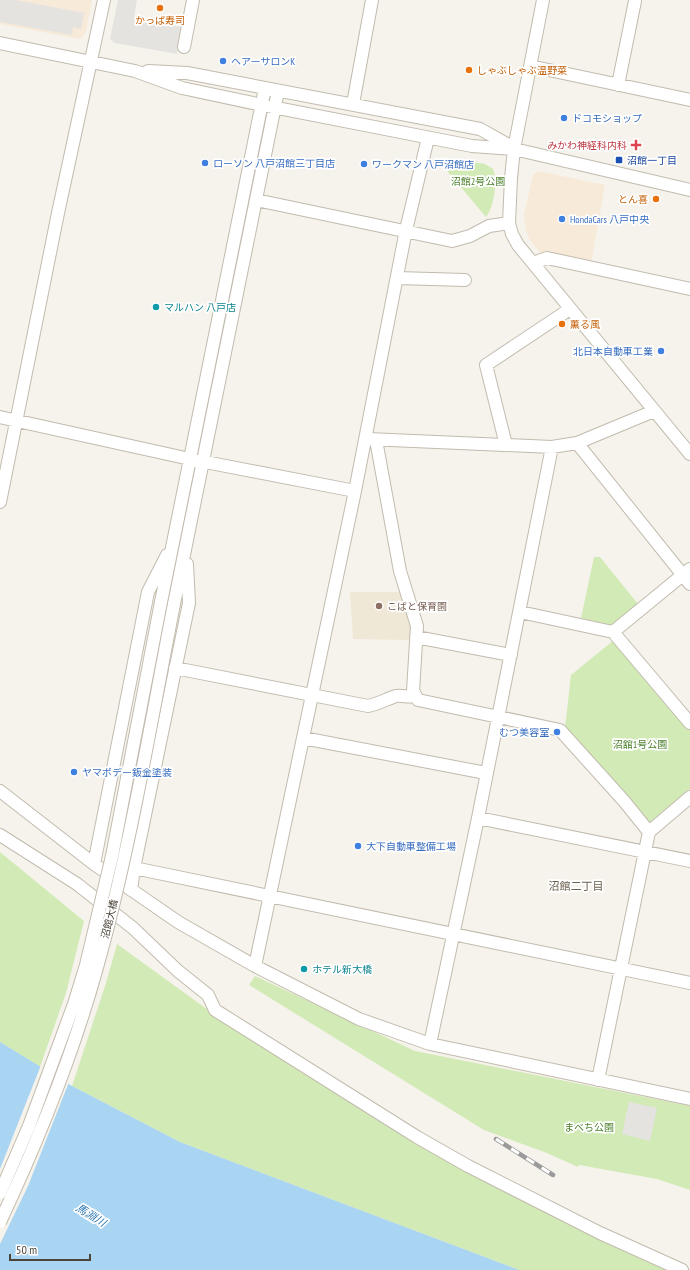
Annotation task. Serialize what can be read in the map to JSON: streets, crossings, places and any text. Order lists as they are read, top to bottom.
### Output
{
  "streets": {
    "street": ["沼館大橋"]
  },
  "districts": ["沼館二丁目"],
  "water": ["馬淵川"],
  "parks": ["沼館2号公園", "沼舘1号公園", "まべち公園"],
  "places": {
    "other": [
      "かっぱ寿司",
      "ヘアーサロンK",
      "しゃぶしゃぶ温野菜",
      "ドコモショップ",
      "ローソン 八戸沼館三丁目店",
      "ワークマン 八戸沼館店",
      "とん喜",
      "HondaCars 八戸中央",
      "マルハン 八戸店",
      "薫る風",
      "北日本自動車工業",
      "こばと保育園",
      "むつ美容室",
      "ヤマボデー鈑金塗装",
      "大下自動車整備工場",
      "ホテル新大橋"
    ],
    "health": ["みかわ神経科内科"],
    "transit": ["沼館一丁目"]
  },
  "scale_bar": "50 m"
}
